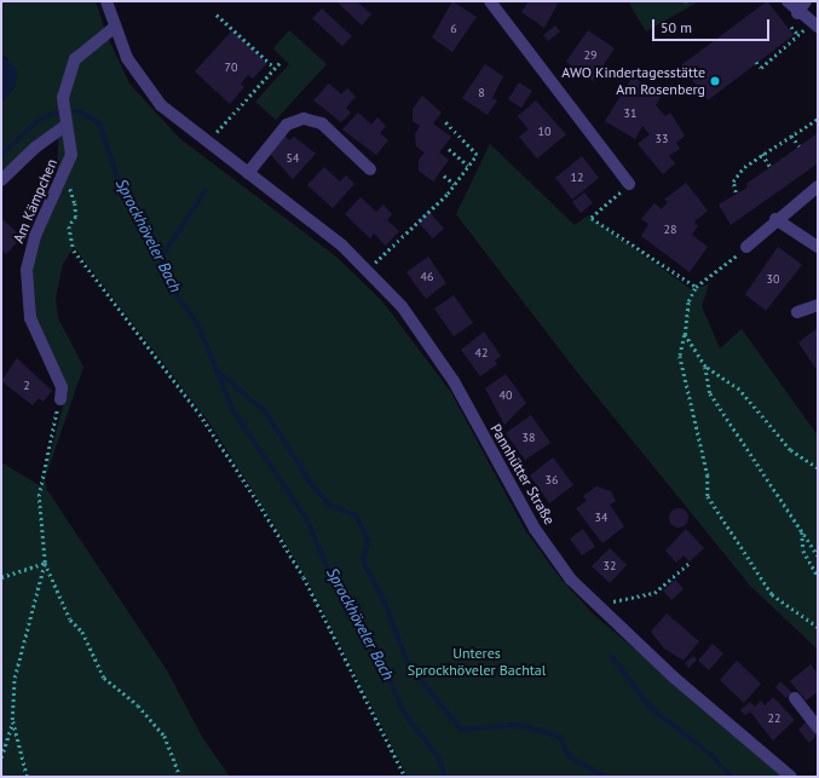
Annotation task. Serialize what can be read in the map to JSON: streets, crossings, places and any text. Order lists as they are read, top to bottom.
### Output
{
  "streets": {
    "street": ["Am Kämpchen", "Pannhütter Straße"]
  },
  "crossings": [
    ["Am Kämpchen", "Pannhütter Straße"]
  ],
  "water": ["Sprockhöveler Bach"],
  "parks": ["Unteres Sprockhöveler Bachtal"],
  "places": ["AWO Kindertagesstätte Am Rosenberg"],
  "house_numbers": [
    "6",
    "29",
    "70",
    "8",
    "31",
    "10",
    "33",
    "54",
    "12",
    "28",
    "46",
    "30",
    "42",
    "2",
    "40",
    "38",
    "36",
    "34",
    "32",
    "22"
  ],
  "scale_bar": "50 m"
}
